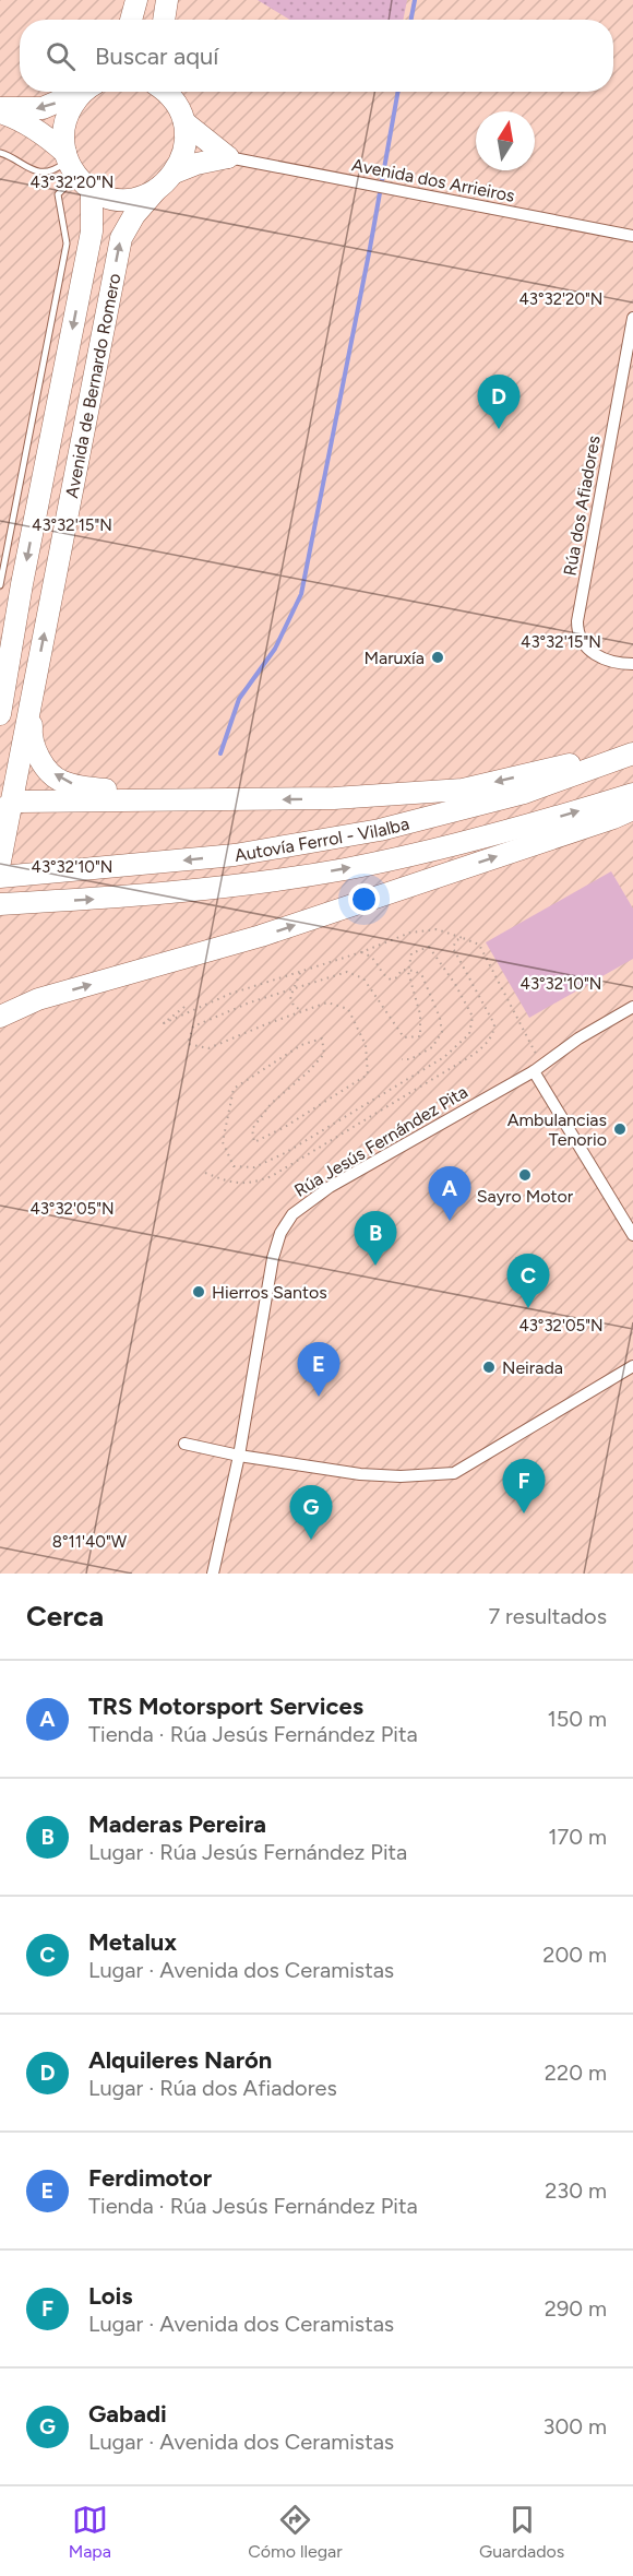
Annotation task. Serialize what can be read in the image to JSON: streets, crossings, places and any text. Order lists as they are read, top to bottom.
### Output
{
  "streets": {
    "highway": ["Avenida de Bernardo Romero", "Autovía Ferrol - Vilalba"],
    "street": ["Avenida dos Arrieiros", "Rúa dos Afiadores", "Rúa Jesús Fernández Pita"]
  },
  "places": [
    "Maruxía",
    "Ambulancias Tenorio",
    "Sayro Motor",
    "Hierros Santos",
    "Neirada"
  ],
  "north": "top",
  "page": {
    "search": "Buscar aquí",
    "pins": [
      "D",
      "A",
      "B",
      "C",
      "E",
      "F",
      "G"
    ],
    "heading": ["Cerca", "7 resultados"],
    "list": [
      {
        "mark": "A",
        "name": "TRS Motorsport Services",
        "note": "Tienda · Rúa Jesús Fernández Pita",
        "value": "150 m"
      },
      {
        "mark": "B",
        "name": "Maderas Pereira",
        "note": "Lugar · Rúa Jesús Fernández Pita",
        "value": "170 m"
      },
      {
        "mark": "C",
        "name": "Metalux",
        "note": "Lugar · Avenida dos Ceramistas",
        "value": "200 m"
      },
      {
        "mark": "D",
        "name": "Alquileres Narón",
        "note": "Lugar · Rúa dos Afiadores",
        "value": "220 m"
      },
      {
        "mark": "E",
        "name": "Ferdimotor",
        "note": "Tienda · Rúa Jesús Fernández Pita",
        "value": "230 m"
      },
      {
        "mark": "F",
        "name": "Lois",
        "note": "Lugar · Avenida dos Ceramistas",
        "value": "290 m"
      },
      {
        "mark": "G",
        "name": "Gabadi",
        "note": "Lugar · Avenida dos Ceramistas",
        "value": "300 m"
      }
    ],
    "nav": ["Mapa", "Cómo llegar", "Guardados"]
  },
  "coordinates": [
    "43°32'20\"N",
    "43°32'15\"N",
    "43°32'10\"N",
    "43°32'05\"N",
    "8°11'40\"W"
  ]
}
